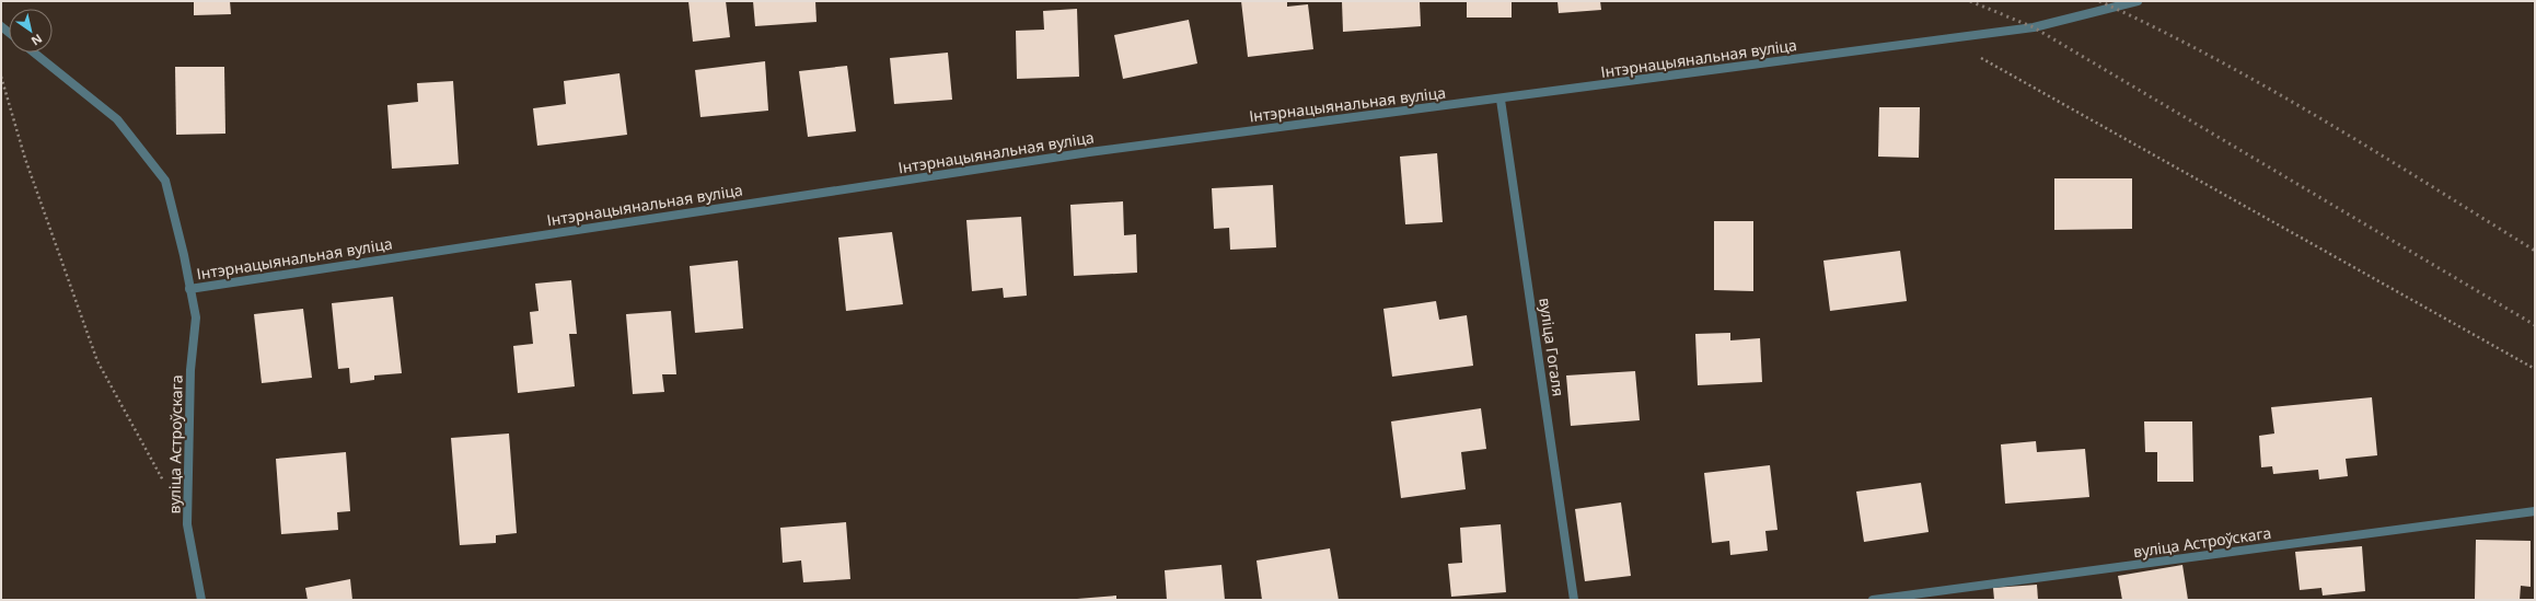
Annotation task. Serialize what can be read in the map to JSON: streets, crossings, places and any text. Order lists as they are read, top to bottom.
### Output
{
  "streets": {
    "street": ["Інтэрнацыянальная вуліца", "вуліца Гогаля", "вуліца Астроўскага"]
  },
  "crossings": [
    ["Інтэрнацыянальная вуліца", "вуліца Гогаля"],
    ["Інтэрнацыянальная вуліца", "вуліца Астроўскага"]
  ],
  "north": "bottom right"
}
